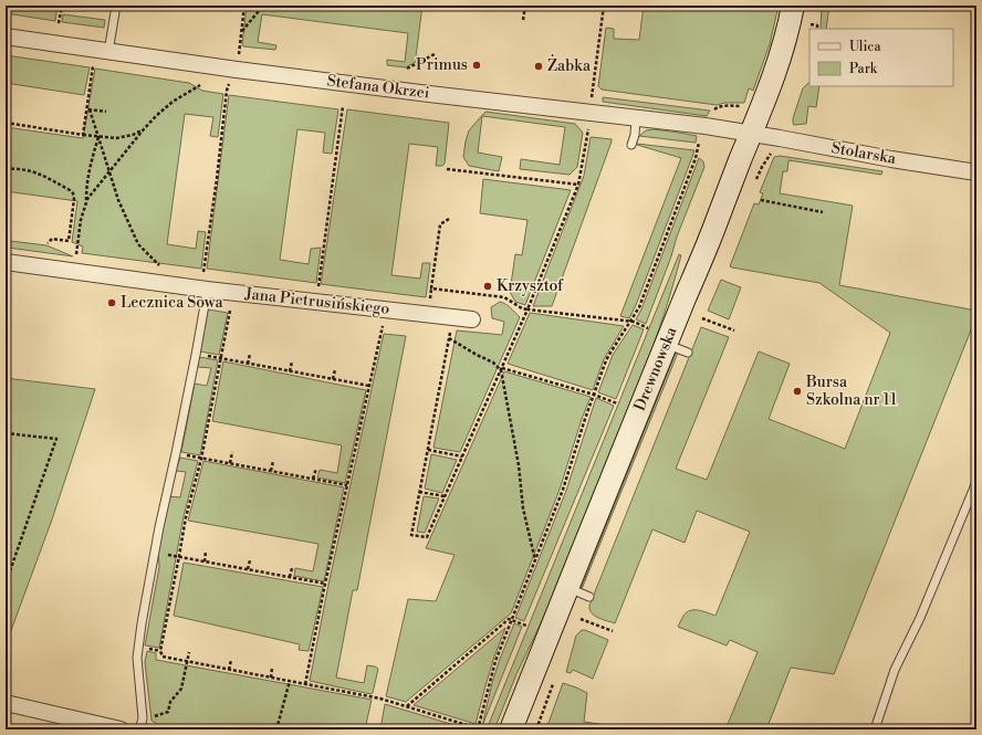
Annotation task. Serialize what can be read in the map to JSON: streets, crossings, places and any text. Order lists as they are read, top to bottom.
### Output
{
  "streets": {
    "main road": ["Drewnowska"],
    "street": ["Stefana Okrzei", "Stolarska", "Jana Pietrusińskiego"]
  },
  "crossings": [
    ["Stefana Okrzei", "Stolarska"],
    ["Stefana Okrzei", "Drewnowska"],
    ["Stolarska", "Drewnowska"]
  ],
  "places": [
    "Primus",
    "Żabka",
    "Krzysztof",
    "Lecznica Sowa",
    "Bursa Szkolna nr 11"
  ],
  "legend": ["Ulica", "Park"]
}
